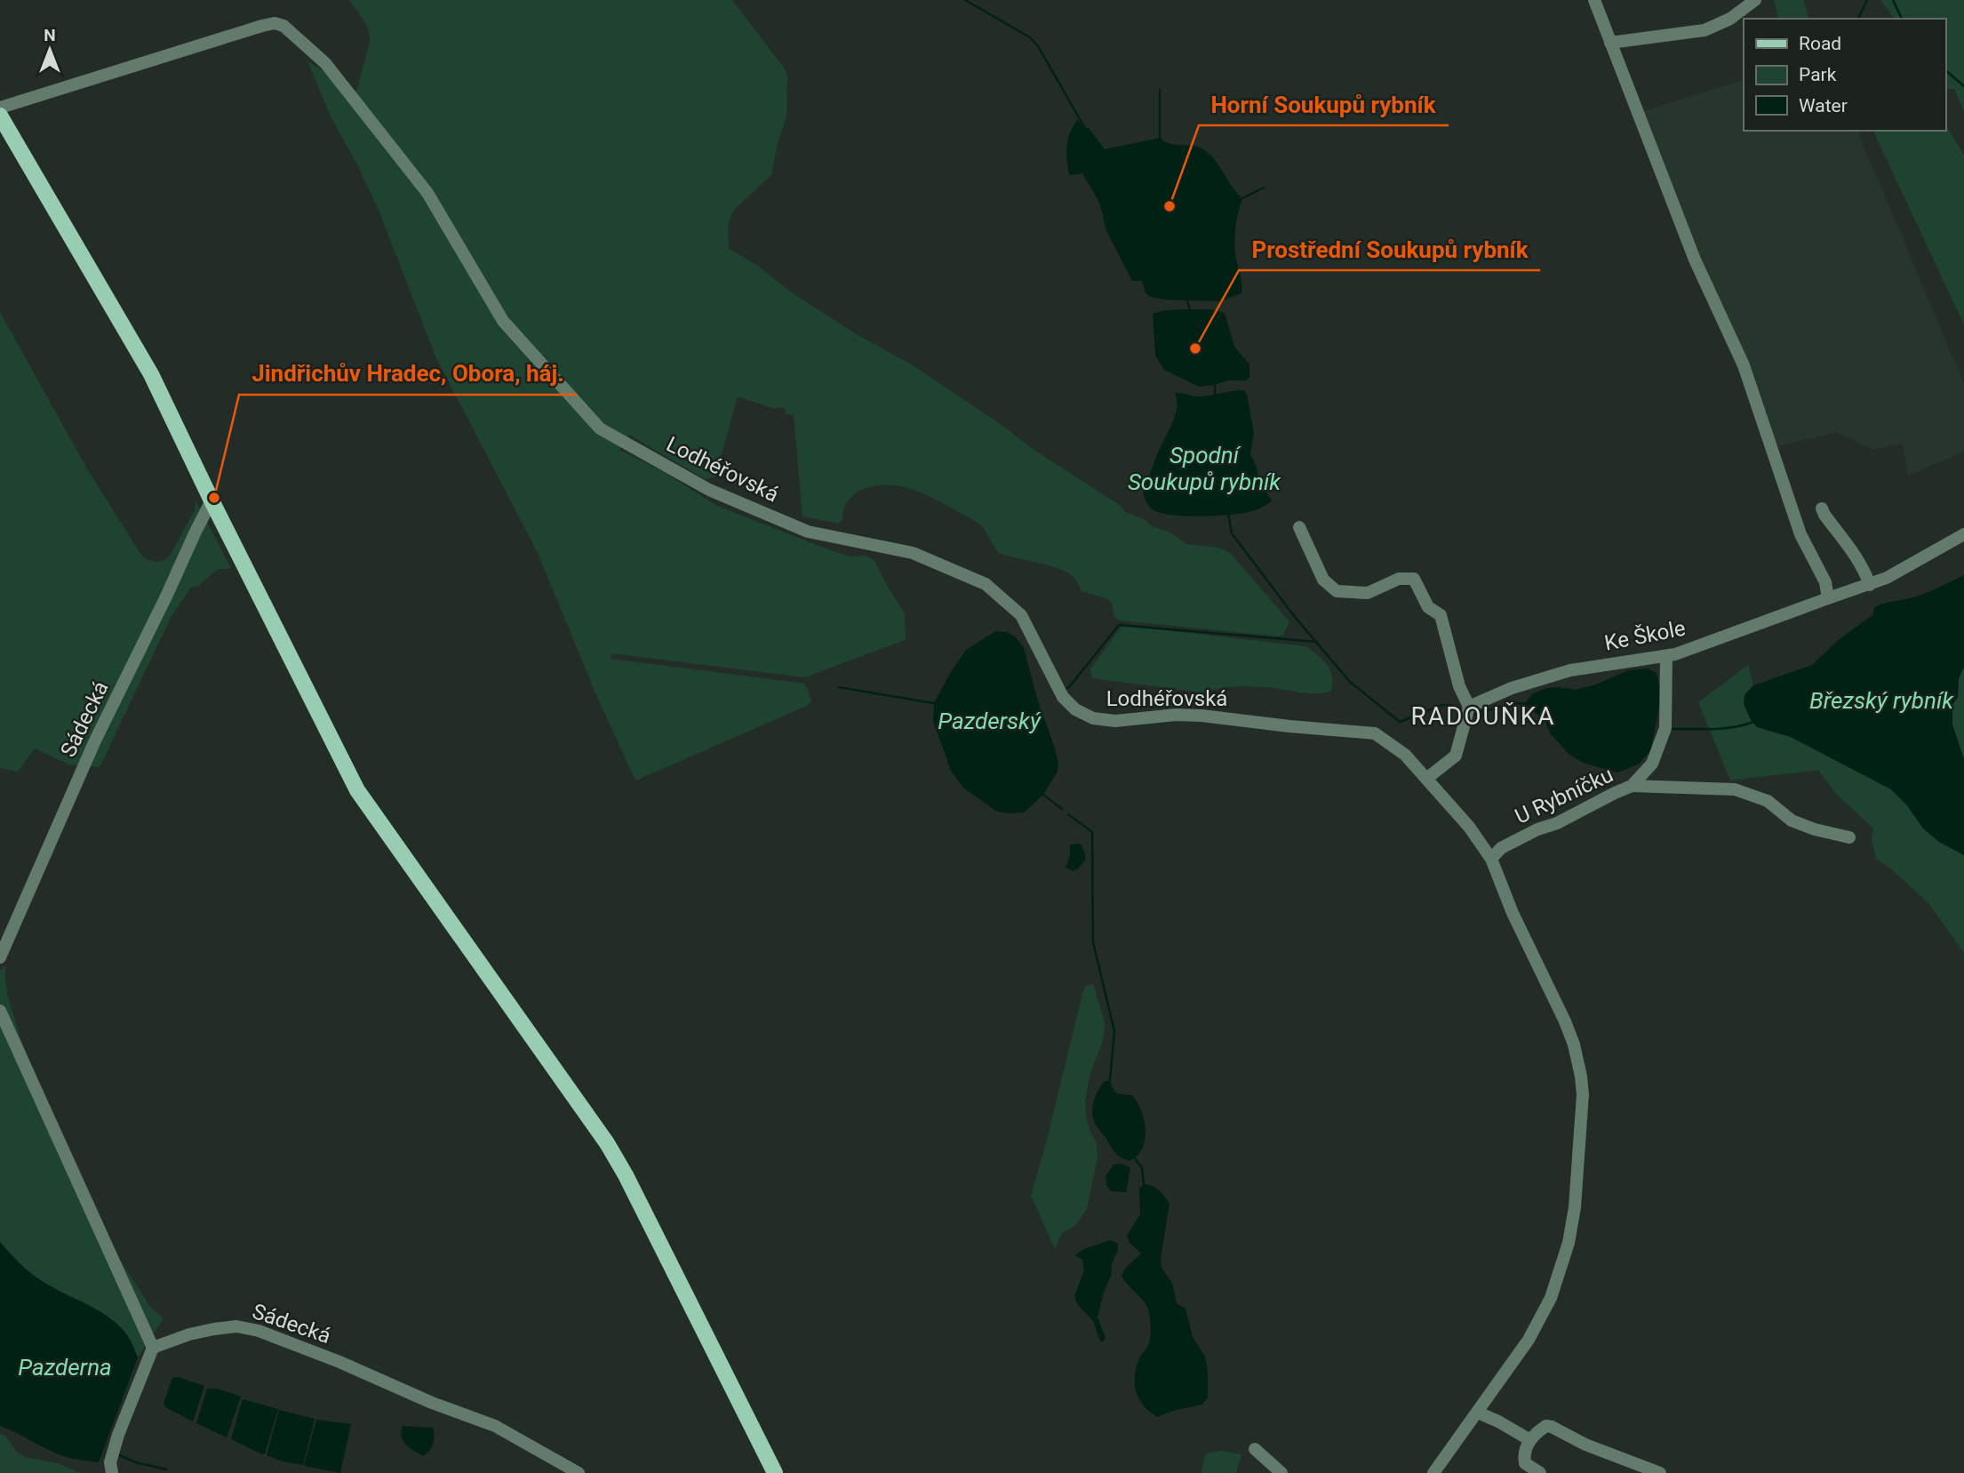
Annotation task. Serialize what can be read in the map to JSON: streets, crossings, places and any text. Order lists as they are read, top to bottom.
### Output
{
  "streets": {
    "street": [
      "Lodhéřovská",
      "Ke Škole",
      "Sádecká",
      "U Rybníčku"
    ]
  },
  "crossings": [
    ["Lodhéřovská", "U Rybníčku"],
    ["Ke Škole", "U Rybníčku"]
  ],
  "districts": ["RADOUŇKA"],
  "water": [
    "Spodní Soukupů rybník",
    "Březský rybník",
    "Pazderský",
    "Pazderna"
  ],
  "places": ["Horní Soukupů rybník", "Prostřední Soukupů rybník", "Jindřichův Hradec, Obora, háj."],
  "legend": ["Road", "Park", "Water"],
  "north": "top"
}
